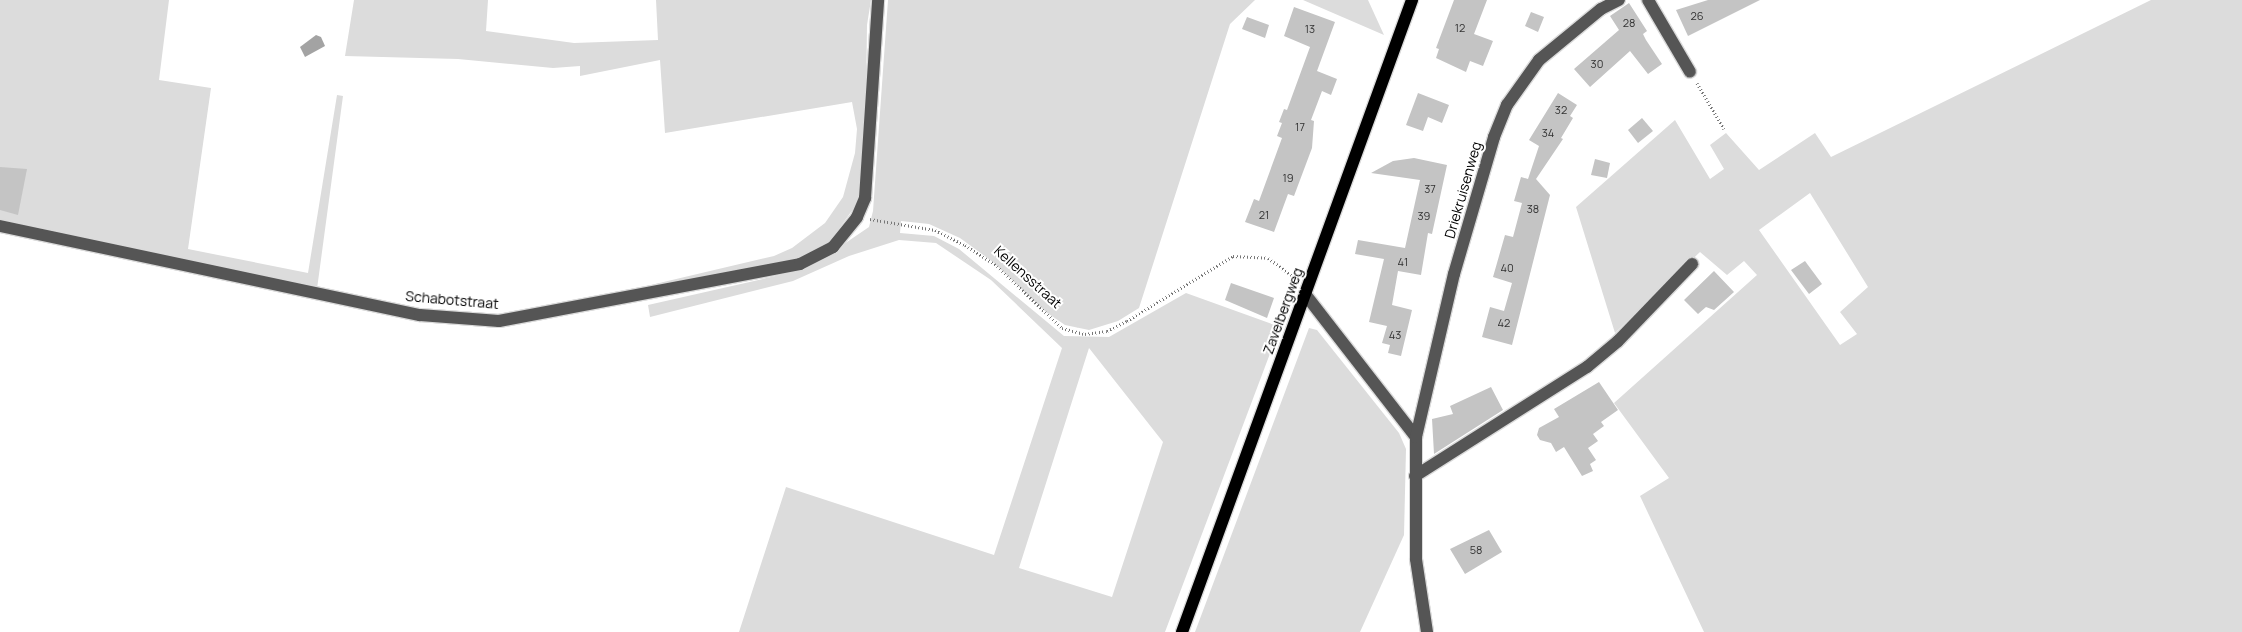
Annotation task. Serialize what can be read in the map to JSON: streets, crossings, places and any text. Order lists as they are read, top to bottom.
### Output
{
  "streets": {
    "main road": ["Zavelbergweg"],
    "street": ["Driekruisenweg", "Schabotstraat"],
    "path": ["Kellensstraat"]
  },
  "crossings": [
    ["Kellensstraat", "Schabotstraat"],
    ["Kellensstraat", "Zavelbergweg"]
  ],
  "house_numbers": [
    "26",
    "28",
    "12",
    "13",
    "30",
    "32",
    "17",
    "34",
    "19",
    "37",
    "38",
    "21",
    "39",
    "41",
    "40",
    "42",
    "43",
    "58"
  ]
}
